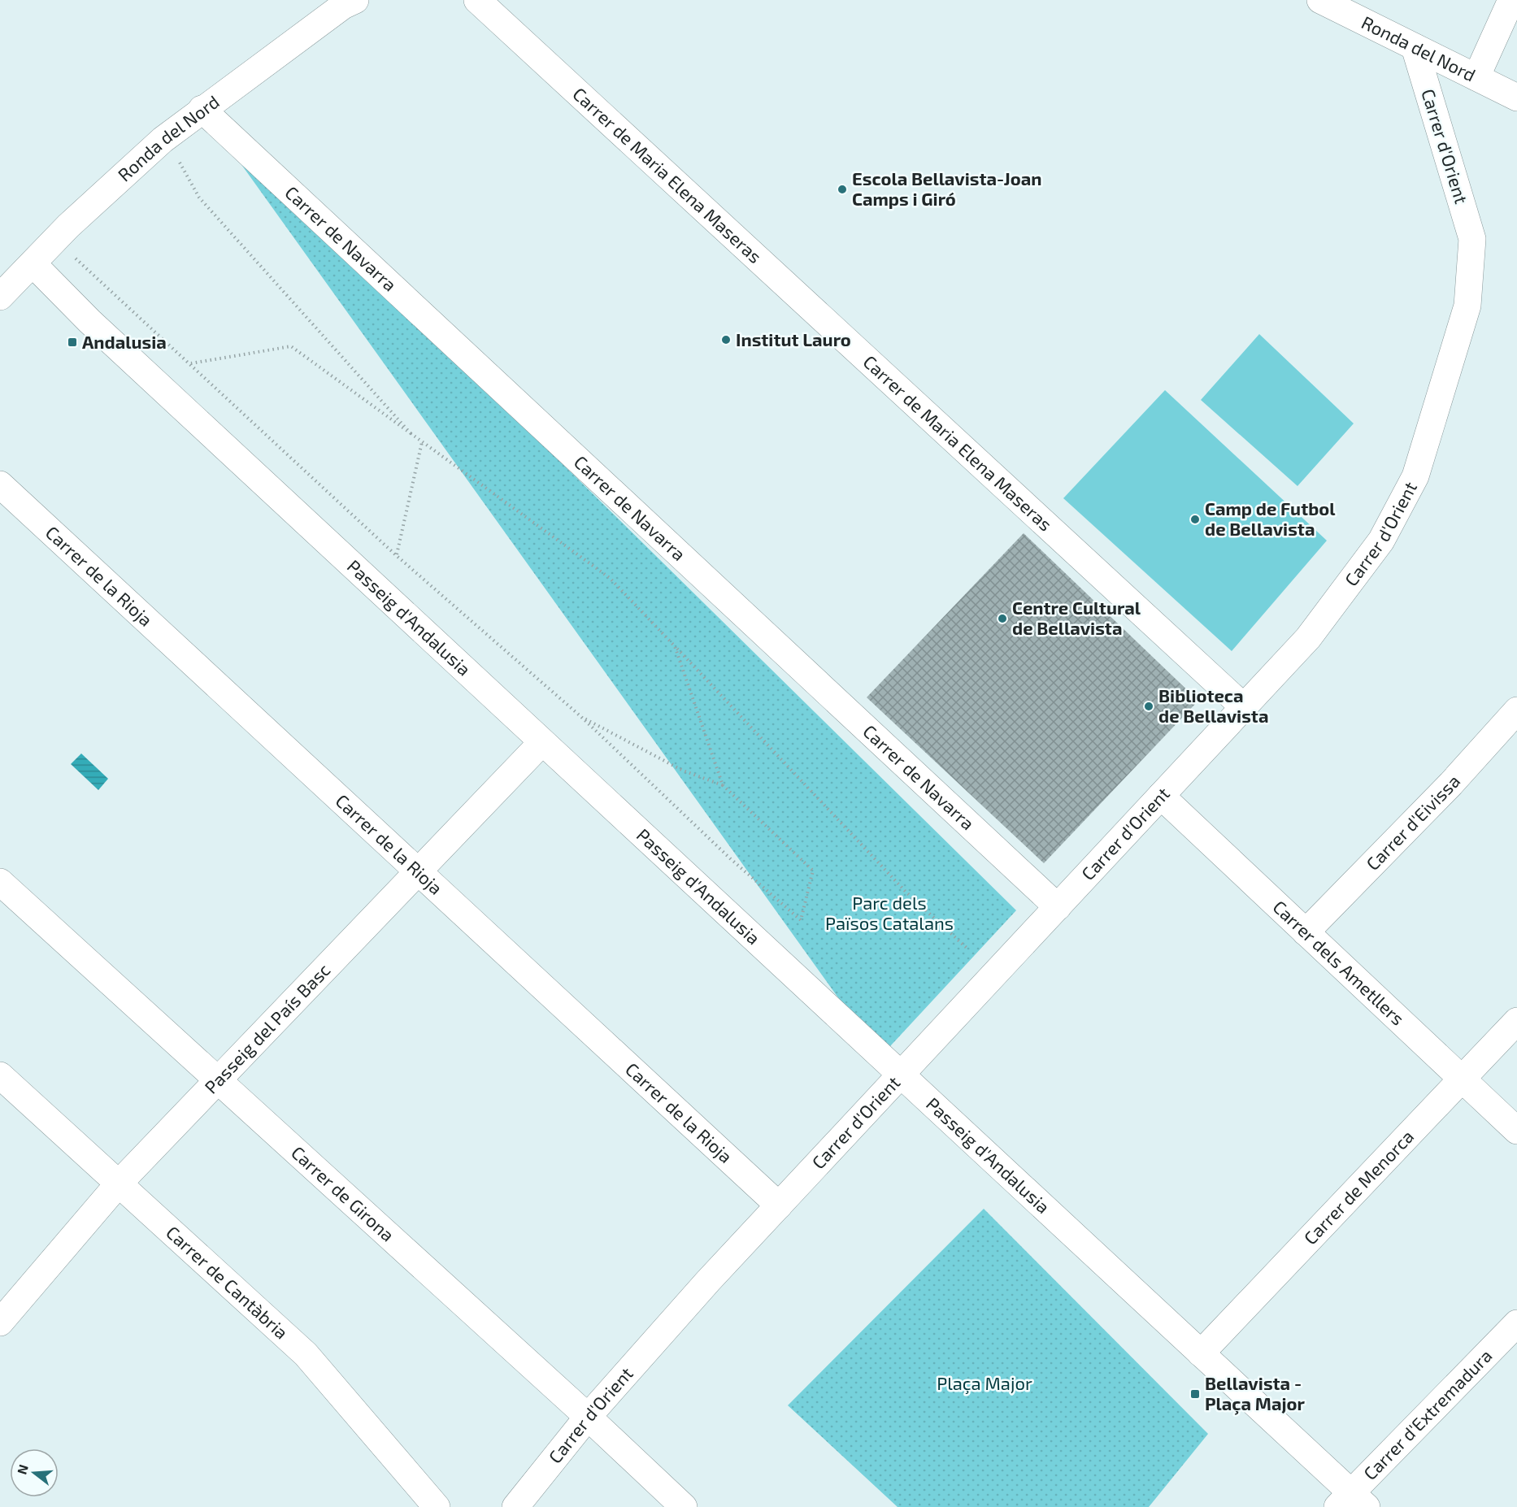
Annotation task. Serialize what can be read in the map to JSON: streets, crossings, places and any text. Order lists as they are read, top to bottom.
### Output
{
  "streets": {
    "street": [
      "Ronda del Nord",
      "Carrer d'Orient",
      "Carrer de Maria Elena Maseras",
      "Carrer de Navarra",
      "Carrer de la Rioja",
      "Passeig d'Andalusia",
      "Carrer d'Eivissa",
      "Carrer dels Ametllers",
      "Passeig del País Basc",
      "Carrer de Menorca",
      "Carrer de Girona",
      "Carrer de Cantàbria",
      "Carrer d'Extremadura"
    ]
  },
  "crossings": [
    ["Ronda del Nord", "Carrer d'Orient"],
    ["Ronda del Nord", "Carrer de Navarra"],
    ["Ronda del Nord", "Passeig d'Andalusia"],
    ["Carrer d'Orient", "Carrer de Maria Elena Maseras"],
    ["Carrer d'Orient", "Carrer de Navarra"],
    ["Carrer d'Orient", "Carrer de la Rioja"],
    ["Carrer d'Orient", "Passeig d'Andalusia"],
    ["Carrer d'Orient", "Carrer dels Ametllers"],
    ["Carrer d'Orient", "Carrer de Girona"],
    ["Carrer de la Rioja", "Passeig del País Basc"],
    ["Passeig d'Andalusia", "Passeig del País Basc"],
    ["Passeig d'Andalusia", "Carrer de Menorca"],
    ["Passeig d'Andalusia", "Carrer d'Extremadura"],
    ["Carrer d'Eivissa", "Carrer dels Ametllers"],
    ["Carrer dels Ametllers", "Carrer de Menorca"],
    ["Passeig del País Basc", "Carrer de Girona"],
    ["Passeig del País Basc", "Carrer de Cantàbria"]
  ],
  "parks": ["Parc dels Països Catalans", "Plaça Major"],
  "places": {
    "other": [
      "Escola Bellavista-Joan Camps i Giró",
      "Institut Lauro",
      "Camp de Futbol de Bellavista",
      "Centre Cultural de Bellavista",
      "Biblioteca de Bellavista"
    ],
    "transit": ["Andalusia", "Bellavista - Plaça Major"]
  },
  "north": "left"
}
